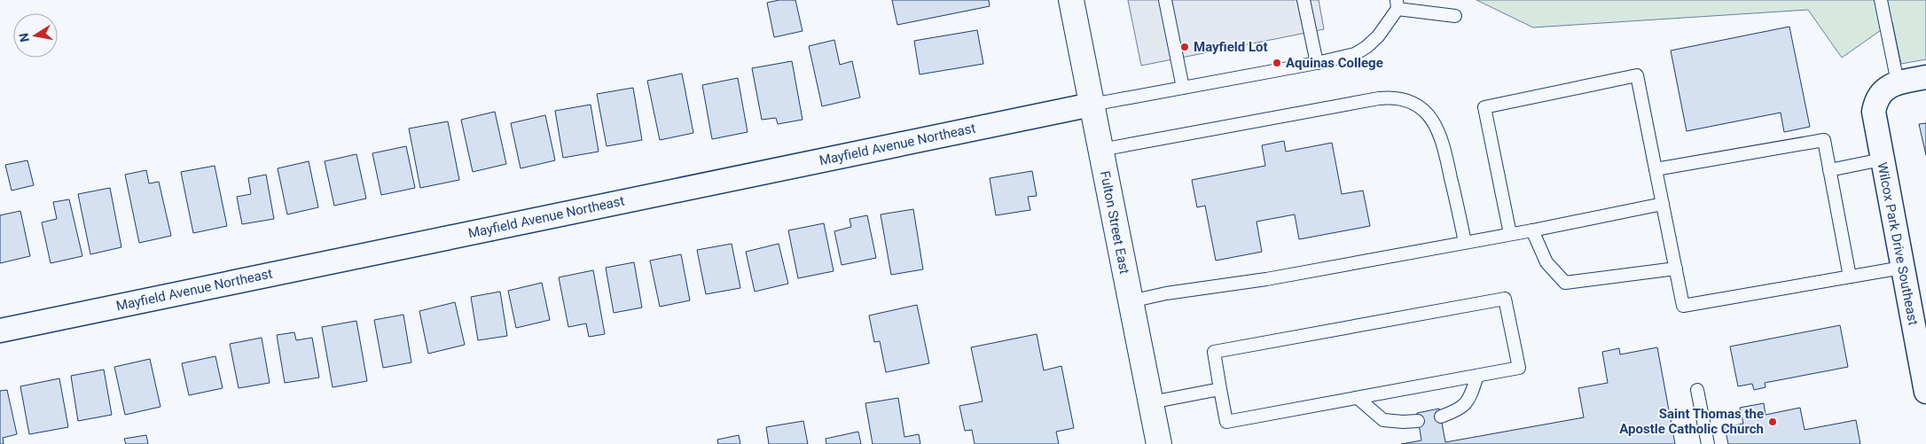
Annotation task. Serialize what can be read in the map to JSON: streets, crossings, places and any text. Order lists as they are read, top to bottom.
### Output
{
  "streets": {
    "main road": ["Fulton Street East"],
    "street": ["Mayfield Avenue Northeast", "Wilcox Park Drive Southeast"]
  },
  "crossings": [
    ["Mayfield Avenue Northeast", "Fulton Street East"]
  ],
  "places": ["Mayfield Lot", "Aquinas College", "Saint Thomas the Apostle Catholic Church"],
  "north": "left"
}
